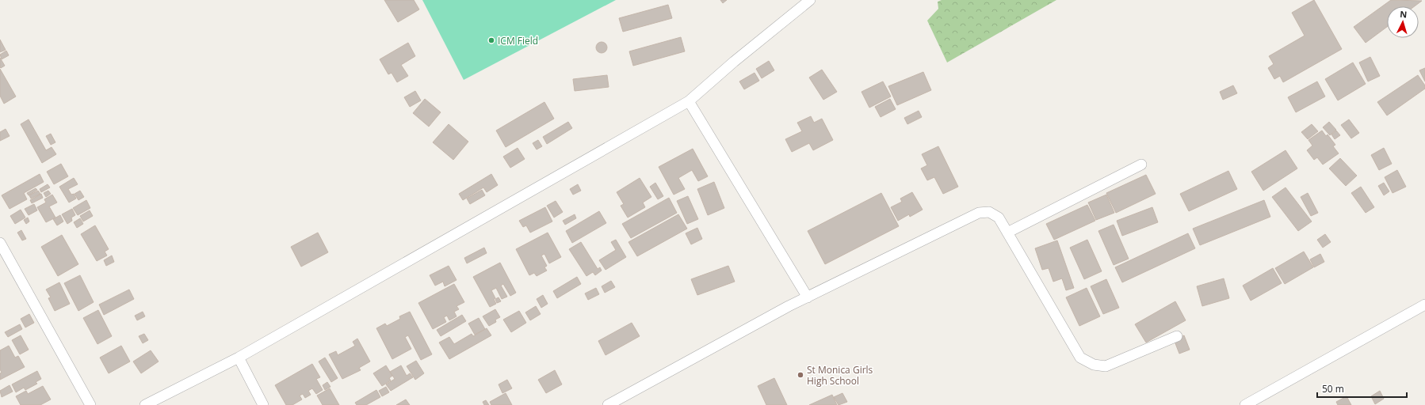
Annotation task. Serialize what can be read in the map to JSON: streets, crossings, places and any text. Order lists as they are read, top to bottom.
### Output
{
  "places": ["ICM Field", "St Monica Girls High School"],
  "scale_bar": "50 m",
  "north": "top"
}
